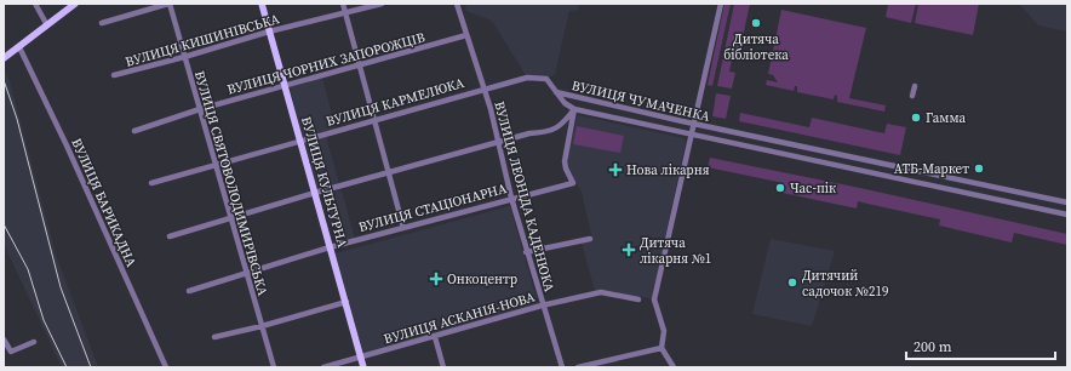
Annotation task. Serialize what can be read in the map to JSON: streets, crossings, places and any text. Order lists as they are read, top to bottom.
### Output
{
  "streets": {
    "main road": ["ВУЛИЦЯ КУЛЬТУРНА"],
    "street": [
      "ВУЛИЦЯ КИШИНІВСЬКА",
      "ВУЛИЦЯ ЧОРНИХ ЗАПОРОЖЦІВ",
      "ВУЛИЦЯ ЧУМАЧЕНКА",
      "ВУЛИЦЯ КАРМЕЛЮКА",
      "ВУЛИЦЯ СВЯТОВОЛОДИМИРІВСЬКА",
      "ВУЛИЦЯ ЛЕОНІДА КАДЕНЮКА",
      "ВУЛИЦЯ БАРИКАДНА",
      "ВУЛИЦЯ СТАЦІОНАРНА",
      "ВУЛИЦЯ АСКАНІЯ-НОВА"
    ]
  },
  "crossings": [
    ["ВУЛИЦЯ КИШИНІВСЬКА", "ВУЛИЦЯ КУЛЬТУРНА"],
    ["ВУЛИЦЯ КИШИНІВСЬКА", "ВУЛИЦЯ СВЯТОВОЛОДИМИРІВСЬКА"],
    ["ВУЛИЦЯ ЧОРНИХ ЗАПОРОЖЦІВ", "ВУЛИЦЯ КУЛЬТУРНА"],
    ["ВУЛИЦЯ ЧОРНИХ ЗАПОРОЖЦІВ", "ВУЛИЦЯ СВЯТОВОЛОДИМИРІВСЬКА"],
    ["ВУЛИЦЯ ЧОРНИХ ЗАПОРОЖЦІВ", "ВУЛИЦЯ ЛЕОНІДА КАДЕНЮКА"],
    ["ВУЛИЦЯ ЧУМАЧЕНКА", "ВУЛИЦЯ КАРМЕЛЮКА"],
    ["ВУЛИЦЯ ЧУМАЧЕНКА", "ВУЛИЦЯ СТАЦІОНАРНА"],
    ["ВУЛИЦЯ КАРМЕЛЮКА", "ВУЛИЦЯ КУЛЬТУРНА"],
    ["ВУЛИЦЯ КАРМЕЛЮКА", "ВУЛИЦЯ СВЯТОВОЛОДИМИРІВСЬКА"],
    ["ВУЛИЦЯ КАРМЕЛЮКА", "ВУЛИЦЯ ЛЕОНІДА КАДЕНЮКА"],
    ["ВУЛИЦЯ КУЛЬТУРНА", "ВУЛИЦЯ СТАЦІОНАРНА"],
    ["ВУЛИЦЯ КУЛЬТУРНА", "ВУЛИЦЯ АСКАНІЯ-НОВА"],
    ["ВУЛИЦЯ СВЯТОВОЛОДИМИРІВСЬКА", "ВУЛИЦЯ СТАЦІОНАРНА"],
    ["ВУЛИЦЯ ЛЕОНІДА КАДЕНЮКА", "ВУЛИЦЯ СТАЦІОНАРНА"],
    ["ВУЛИЦЯ ЛЕОНІДА КАДЕНЮКА", "ВУЛИЦЯ АСКАНІЯ-НОВА"]
  ],
  "places": {
    "other": [
      "Дитяча бібліотека",
      "Гамма",
      "АТБ-Маркет",
      "Час-пік",
      "Дитячий садочок №219"
    ],
    "health": ["Нова лікарня", "Дитяча лікарня №1", "Онкоцентр"]
  },
  "scale_bar": "200 m"
}
